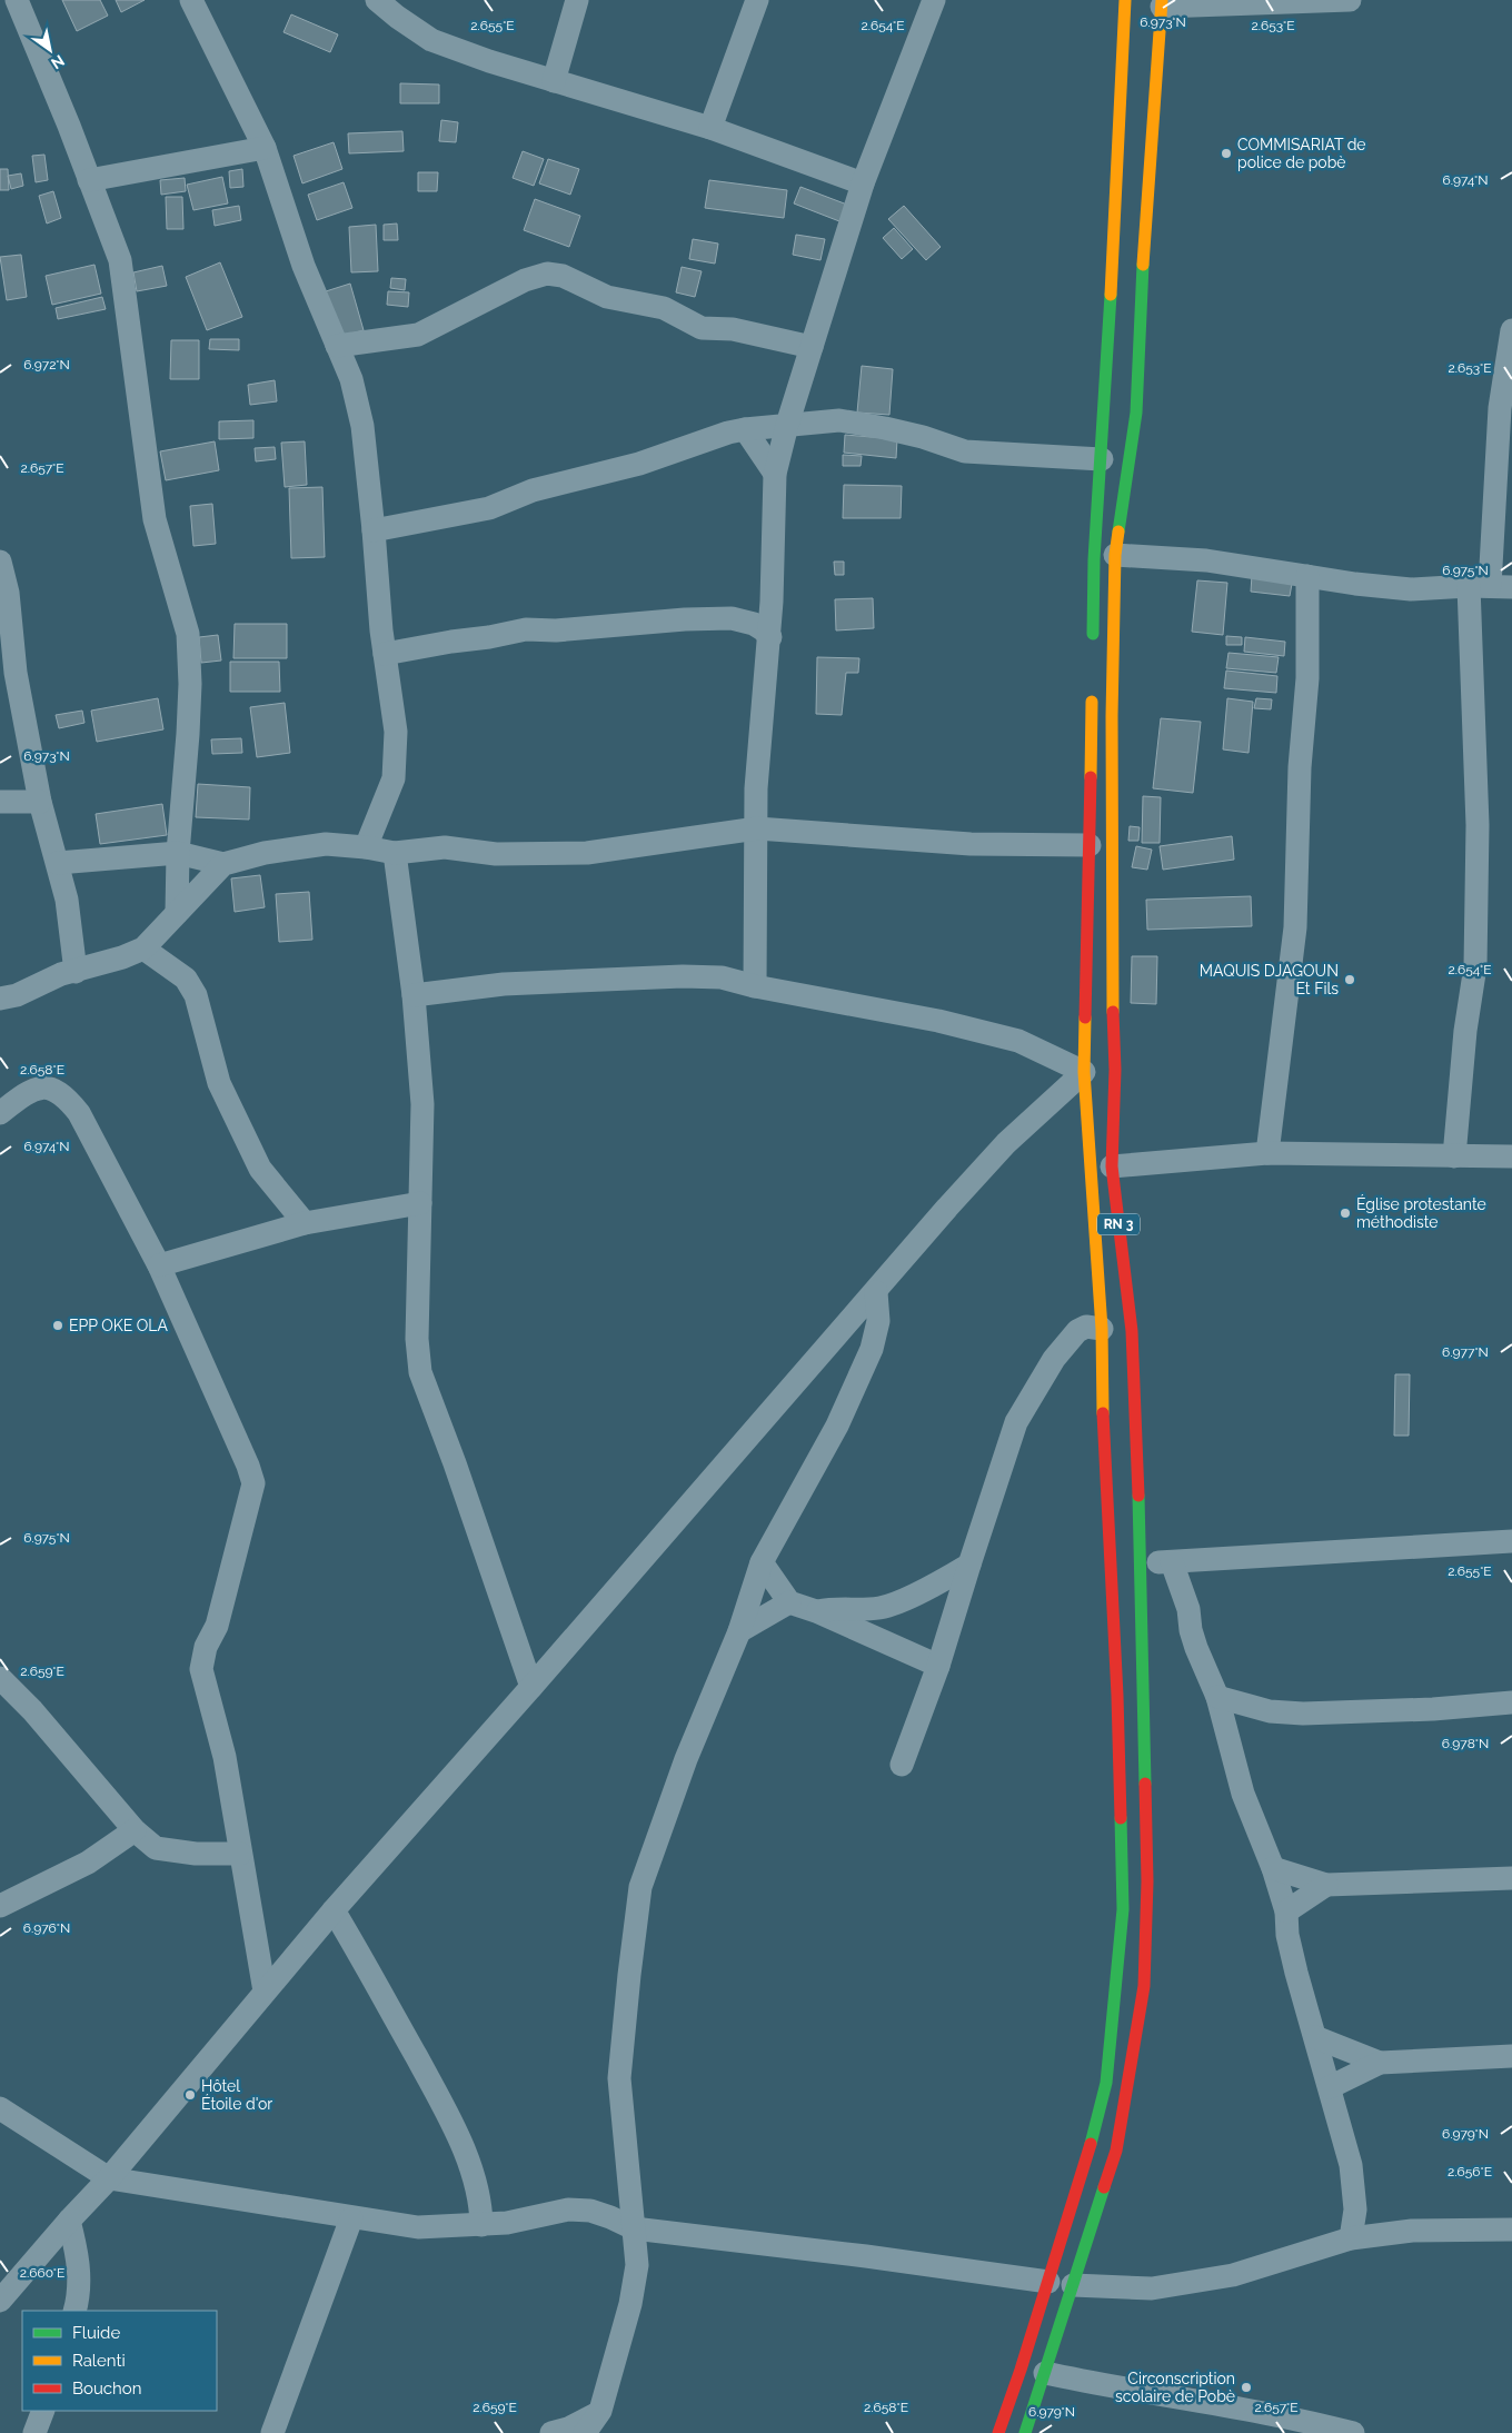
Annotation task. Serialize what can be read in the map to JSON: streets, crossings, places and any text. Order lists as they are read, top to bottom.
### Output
{
  "streets": {
    "main road": ["RN 3"]
  },
  "places": [
    "COMMISARIAT de police de pobè",
    "MAQUIS DJAGOUN Et Fils",
    "Église protestante méthodiste",
    "EPP OKE OLA",
    "Hôtel Étoile d'or",
    "Circonscription scolaire de Pobè"
  ],
  "legend": ["Fluide", "Ralenti", "Bouchon"],
  "north": "bottom right",
  "coordinates": [
    "6.973°N",
    "2.655°E",
    "2.654°E",
    "2.653°E",
    "6.974°N",
    "6.972°N",
    "2.657°E",
    "6.975°N",
    "2.658°E",
    "6.977°N",
    "2.659°E",
    "6.978°N",
    "6.976°N",
    "6.979°N",
    "2.656°E",
    "2.660°E"
  ]
}
